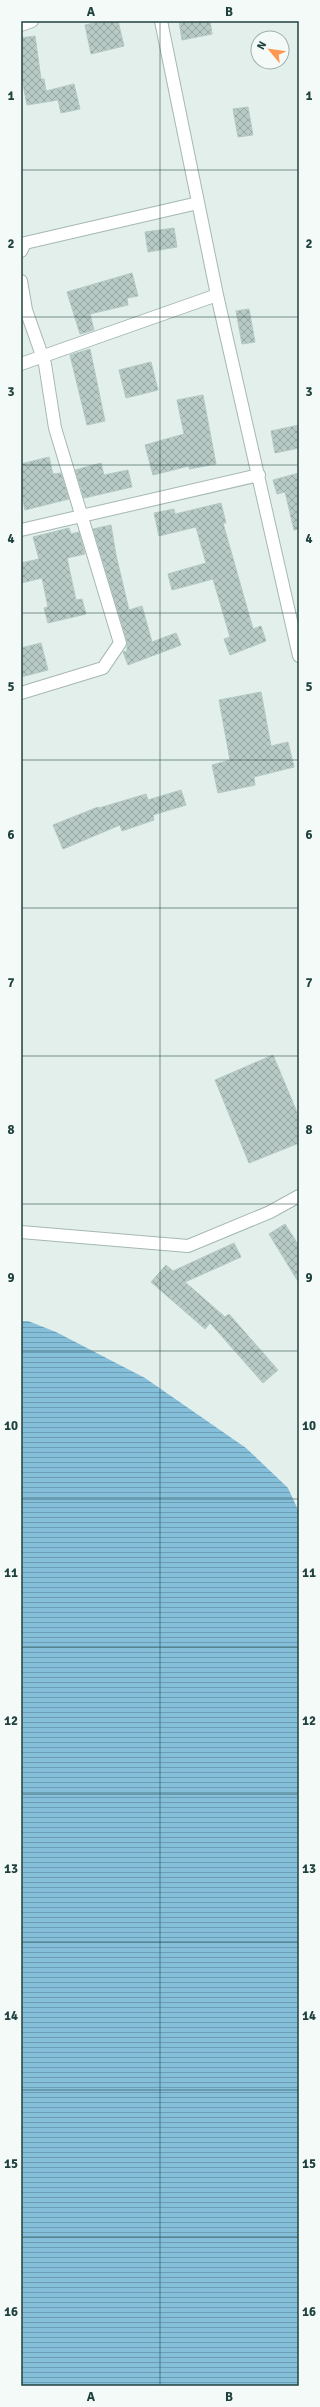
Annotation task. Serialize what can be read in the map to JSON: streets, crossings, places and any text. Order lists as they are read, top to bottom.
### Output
{
  "north": "top left",
  "grid": {
    "columns": ["A", "B"],
    "rows": [
      "1",
      "2",
      "3",
      "4",
      "5",
      "6",
      "7",
      "8",
      "9",
      "10",
      "11",
      "12",
      "13",
      "14",
      "15",
      "16"
    ]
  }
}
